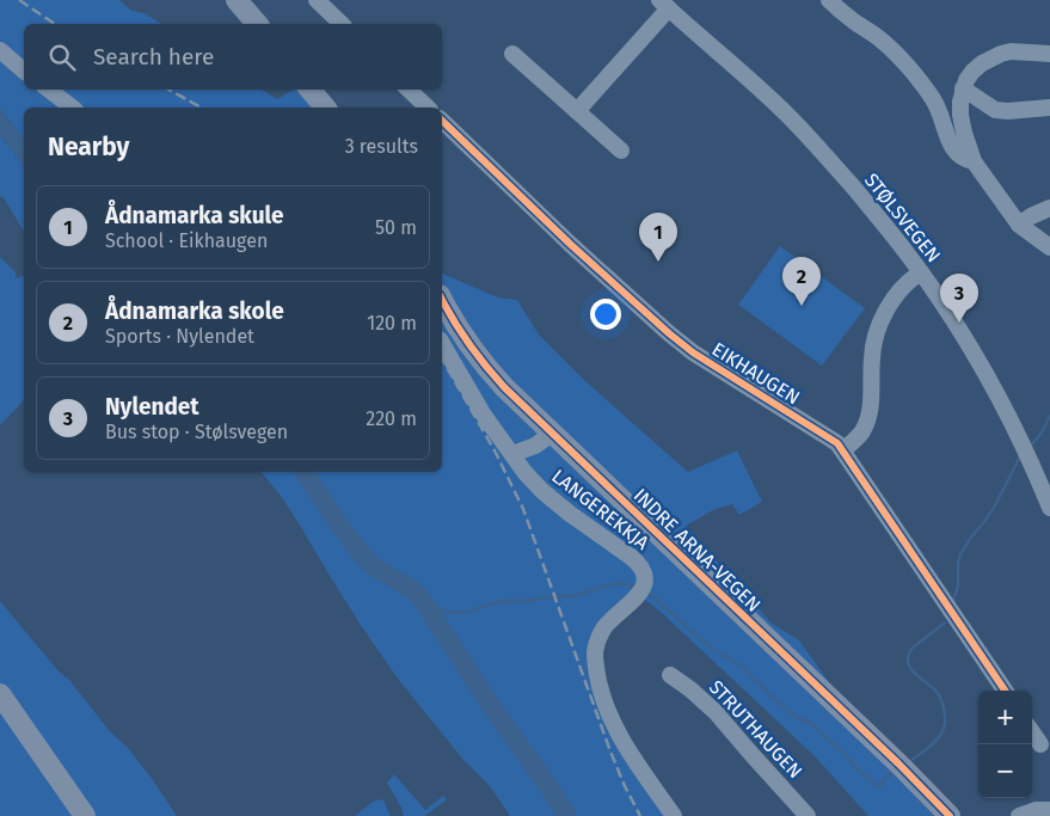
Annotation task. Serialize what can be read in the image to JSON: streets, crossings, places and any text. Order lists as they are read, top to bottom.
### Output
{
  "streets": {
    "main road": ["INDRE ARNA-VEGEN"],
    "street": [
      "STØLSVEGEN",
      "EIKHAUGEN",
      "LANGEREKKJA",
      "STRUTHAUGEN"
    ]
  },
  "page": {
    "search": "Search here",
    "heading": ["Nearby", "3 results"],
    "list": [
      {
        "mark": "1",
        "name": "Ådnamarka skule",
        "note": "School · Eikhaugen",
        "value": "50 m"
      },
      {
        "mark": "2",
        "name": "Ådnamarka skole",
        "note": "Sports · Nylendet",
        "value": "120 m"
      },
      {
        "mark": "3",
        "name": "Nylendet",
        "note": "Bus stop · Stølsvegen",
        "value": "220 m"
      }
    ],
    "pins": ["1", "2", "3"],
    "map_buttons": ["+", "−"]
  }
}
